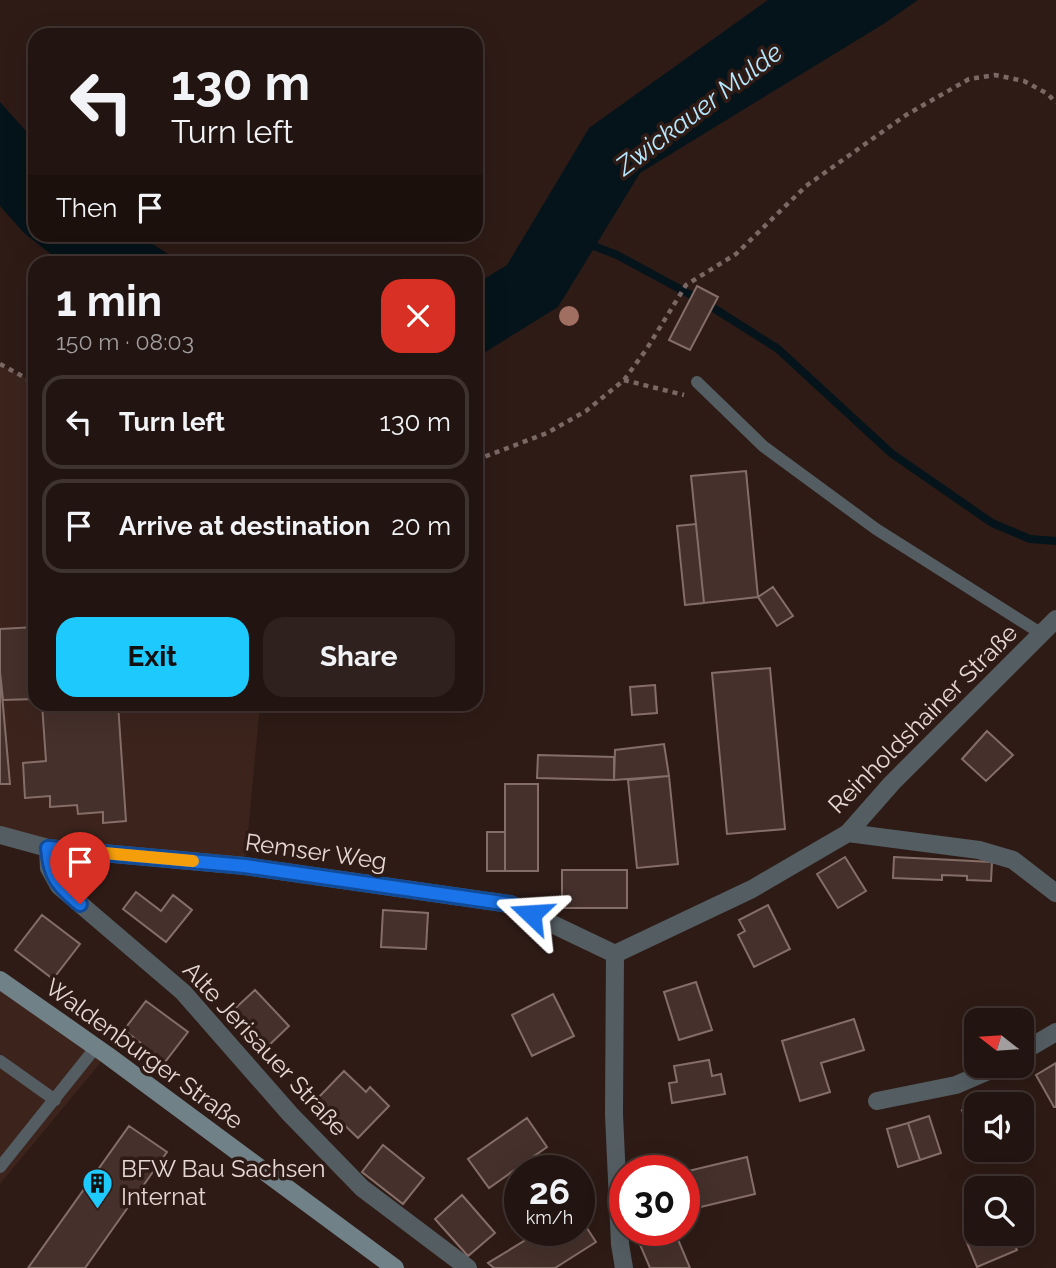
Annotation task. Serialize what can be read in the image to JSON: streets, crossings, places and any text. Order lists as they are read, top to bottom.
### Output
{
  "streets": {
    "street": [
      "Reinholdshainer Straße",
      "Remser Weg",
      "Alte Jerisauer Straße",
      "Waldenburger Straße"
    ]
  },
  "crossings": [
    ["Reinholdshainer Straße", "Remser Weg"],
    ["Remser Weg", "Alte Jerisauer Straße"]
  ],
  "water": ["Zwickauer Mulde"],
  "places": {
    "building": ["BFW Bau Sachsen Internat"]
  },
  "north": "left",
  "page": {
    "turn": ["130 m", "Turn left"],
    "then": "Then",
    "heading": ["1 min", "150 m · 08:03"],
    "list": [
      {
        "name": "Turn left",
        "value": "130 m"
      },
      {
        "name": "Arrive at destination",
        "value": "20 m"
      }
    ],
    "buttons": ["Exit", "Share"],
    "speed": "26 km/h",
    "limit": "30"
  }
}
